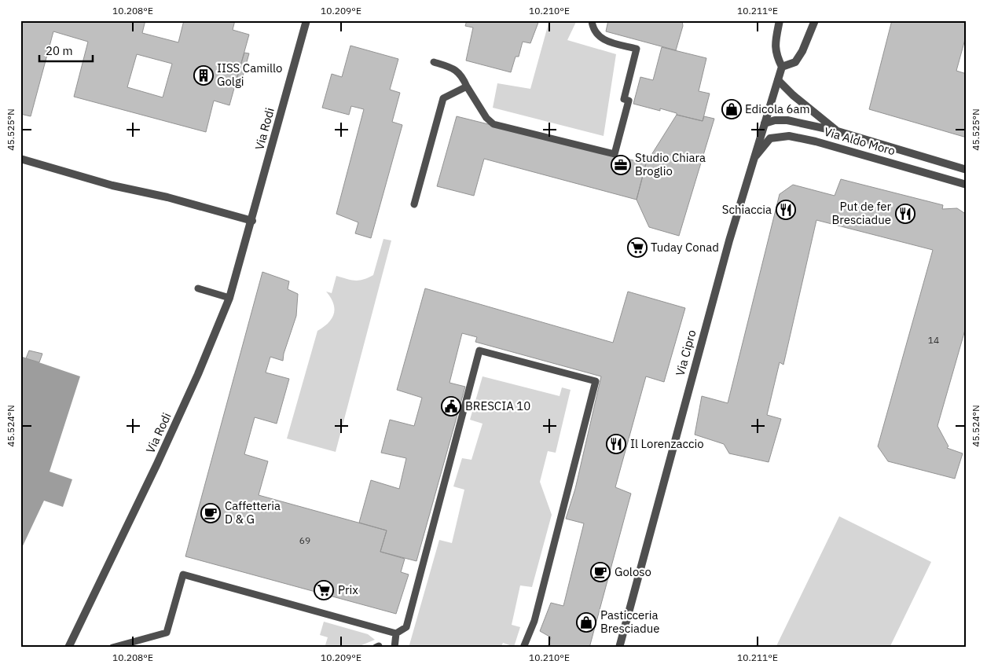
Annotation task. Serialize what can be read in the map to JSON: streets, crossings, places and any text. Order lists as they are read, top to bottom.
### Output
{
  "streets": {
    "street": ["Via Rodi", "Via Aldo Moro", "Via Cipro"]
  },
  "crossings": [
    ["Via Aldo Moro", "Via Cipro"]
  ],
  "places": {
    "building": ["IISS Camillo Golgi"],
    "shop": ["Edicola 6am", "Pasticceria Bresciadue"],
    "office": ["Studio Chiara Broglio"],
    "restaurant": ["Schiaccia", "Put de fer Bresciadue", "Il Lorenzaccio"],
    "supermarket": ["Tuday Conad", "Prix"],
    "public building": ["BRESCIA 10"],
    "cafe": ["Caffetteria D & G", "Goloso"]
  },
  "house_numbers": ["14", "69"],
  "scale_bar": "20 m",
  "coordinates": [
    "10.208°E",
    "10.209°E",
    "10.210°E",
    "10.211°E",
    "45.525°N",
    "45.524°N"
  ]
}
